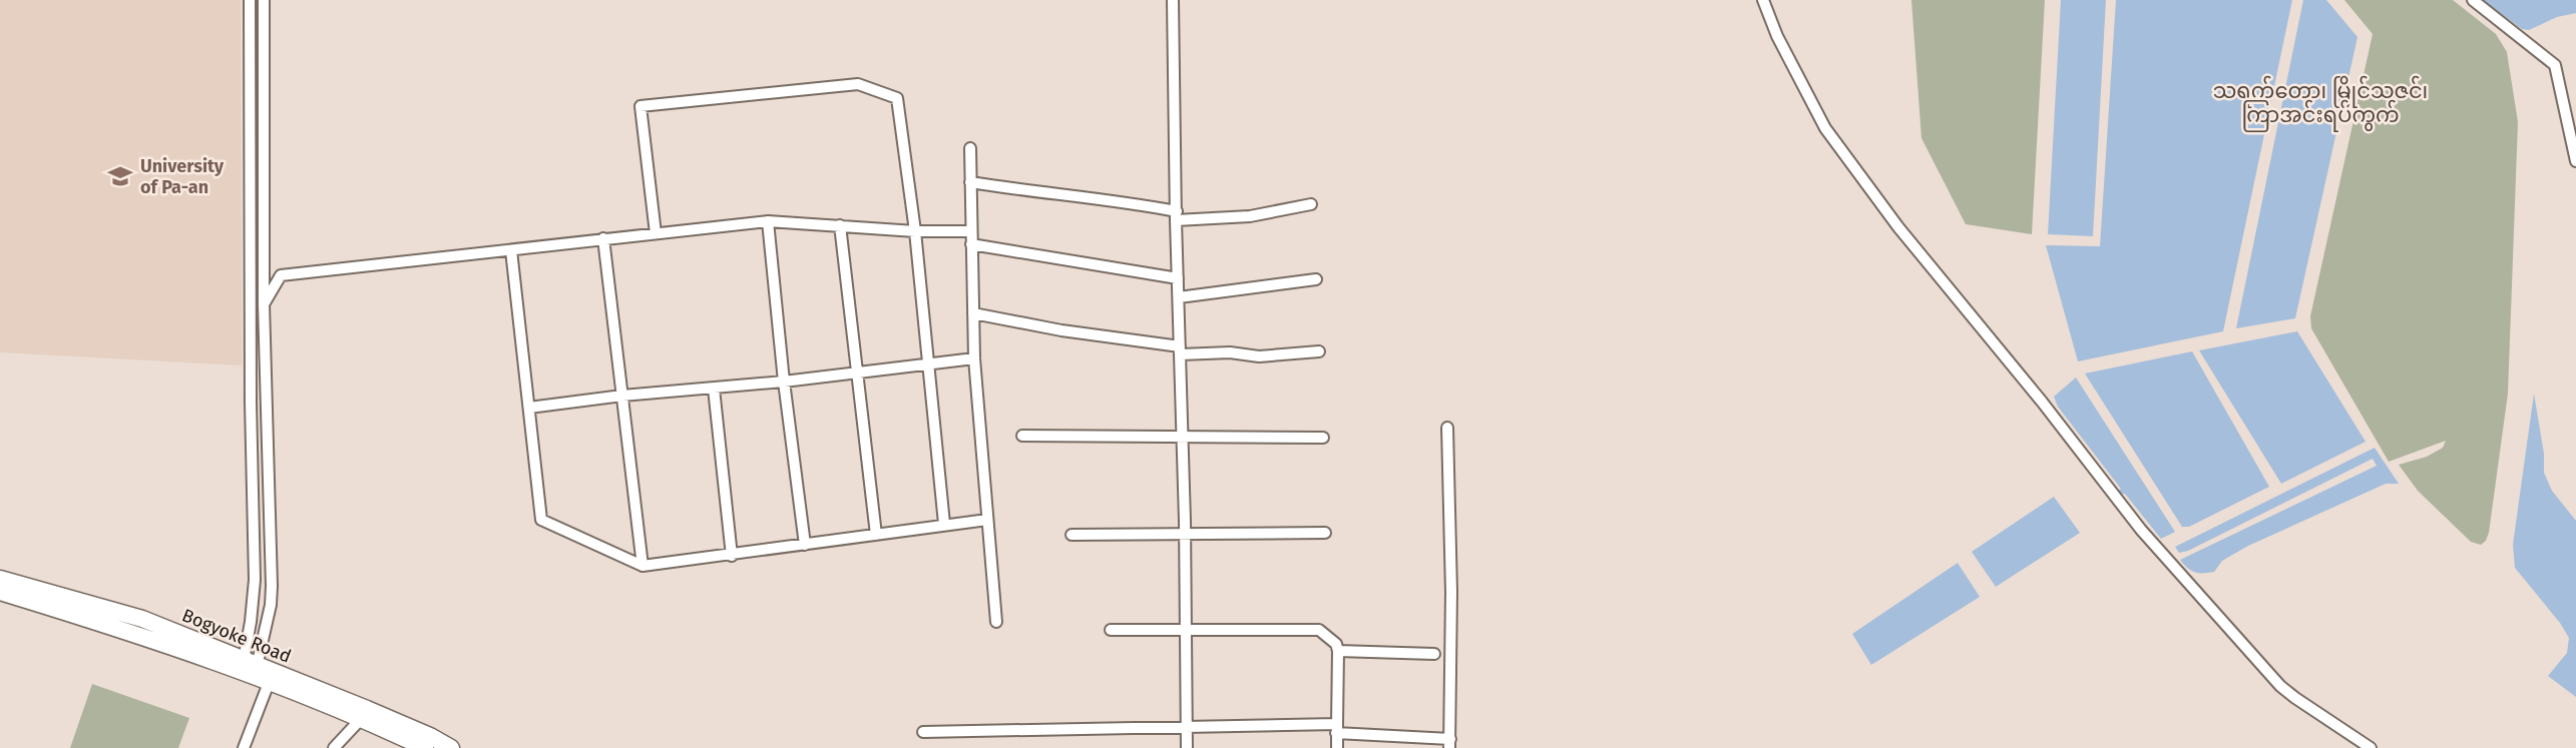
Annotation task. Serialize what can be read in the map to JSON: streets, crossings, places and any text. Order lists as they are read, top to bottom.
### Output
{
  "streets": {
    "main road": ["Bogyoke Road"]
  },
  "districts": ["သရက်တော၊ မြိုင်သဇင်၊ ကြာအင်းရပ်ကွက်"],
  "places": {
    "school or university": ["University of Pa-an"]
  }
}
